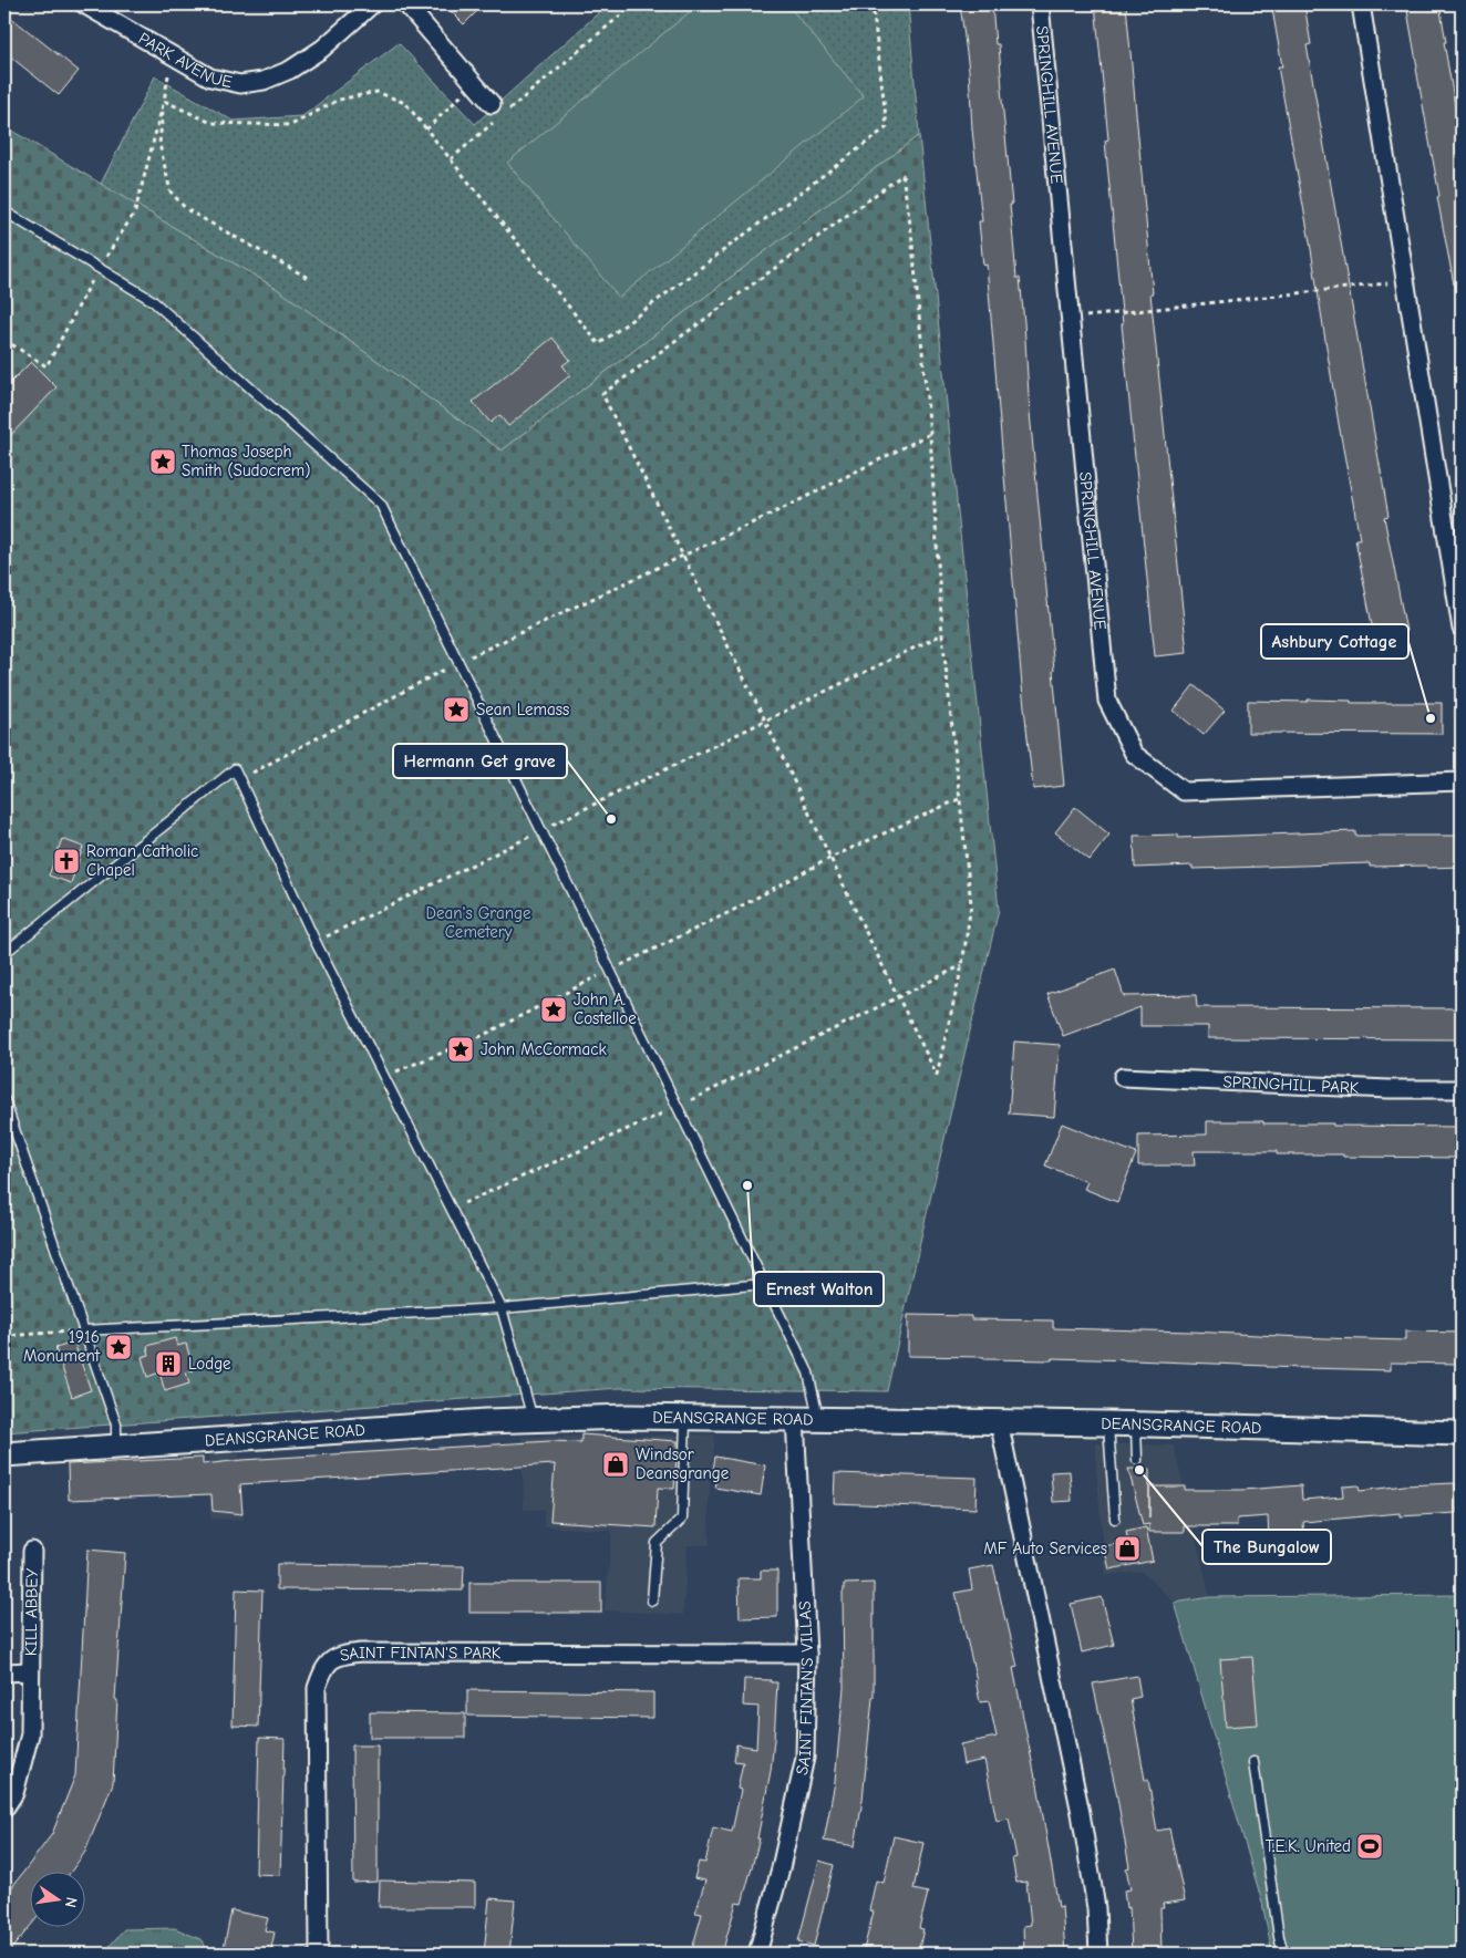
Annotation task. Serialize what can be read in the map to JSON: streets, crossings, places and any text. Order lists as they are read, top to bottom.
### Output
{
  "streets": {
    "main road": ["DEANSGRANGE ROAD"],
    "street": [
      "PARK AVENUE",
      "SPRINGHILL AVENUE",
      "SPRINGHILL PARK",
      "KILL ABBEY",
      "SAINT FINTAN'S PARK",
      "SAINT FINTAN'S VILLAS"
    ]
  },
  "crossings": [
    ["DEANSGRANGE ROAD", "SAINT FINTAN'S VILLAS"],
    ["SAINT FINTAN'S PARK", "SAINT FINTAN'S VILLAS"]
  ],
  "parks": ["Dean's Grange Cemetery"],
  "places": {
    "place": [
      "Thomas Joseph Smith (Sudocrem)",
      "Sean Lemass",
      "John A. Costelloe",
      "John McCormack",
      "1916 Monument"
    ],
    "other": [
      "Ashbury Cottage",
      "Hermann Get grave",
      "Ernest Walton",
      "The Bungalow"
    ],
    "church": ["Roman Catholic Chapel"],
    "building": ["Lodge"],
    "shop": ["Windsor Deansgrange", "MF Auto Services"],
    "sports": ["T.E.K. United"]
  },
  "north": "right"
}
